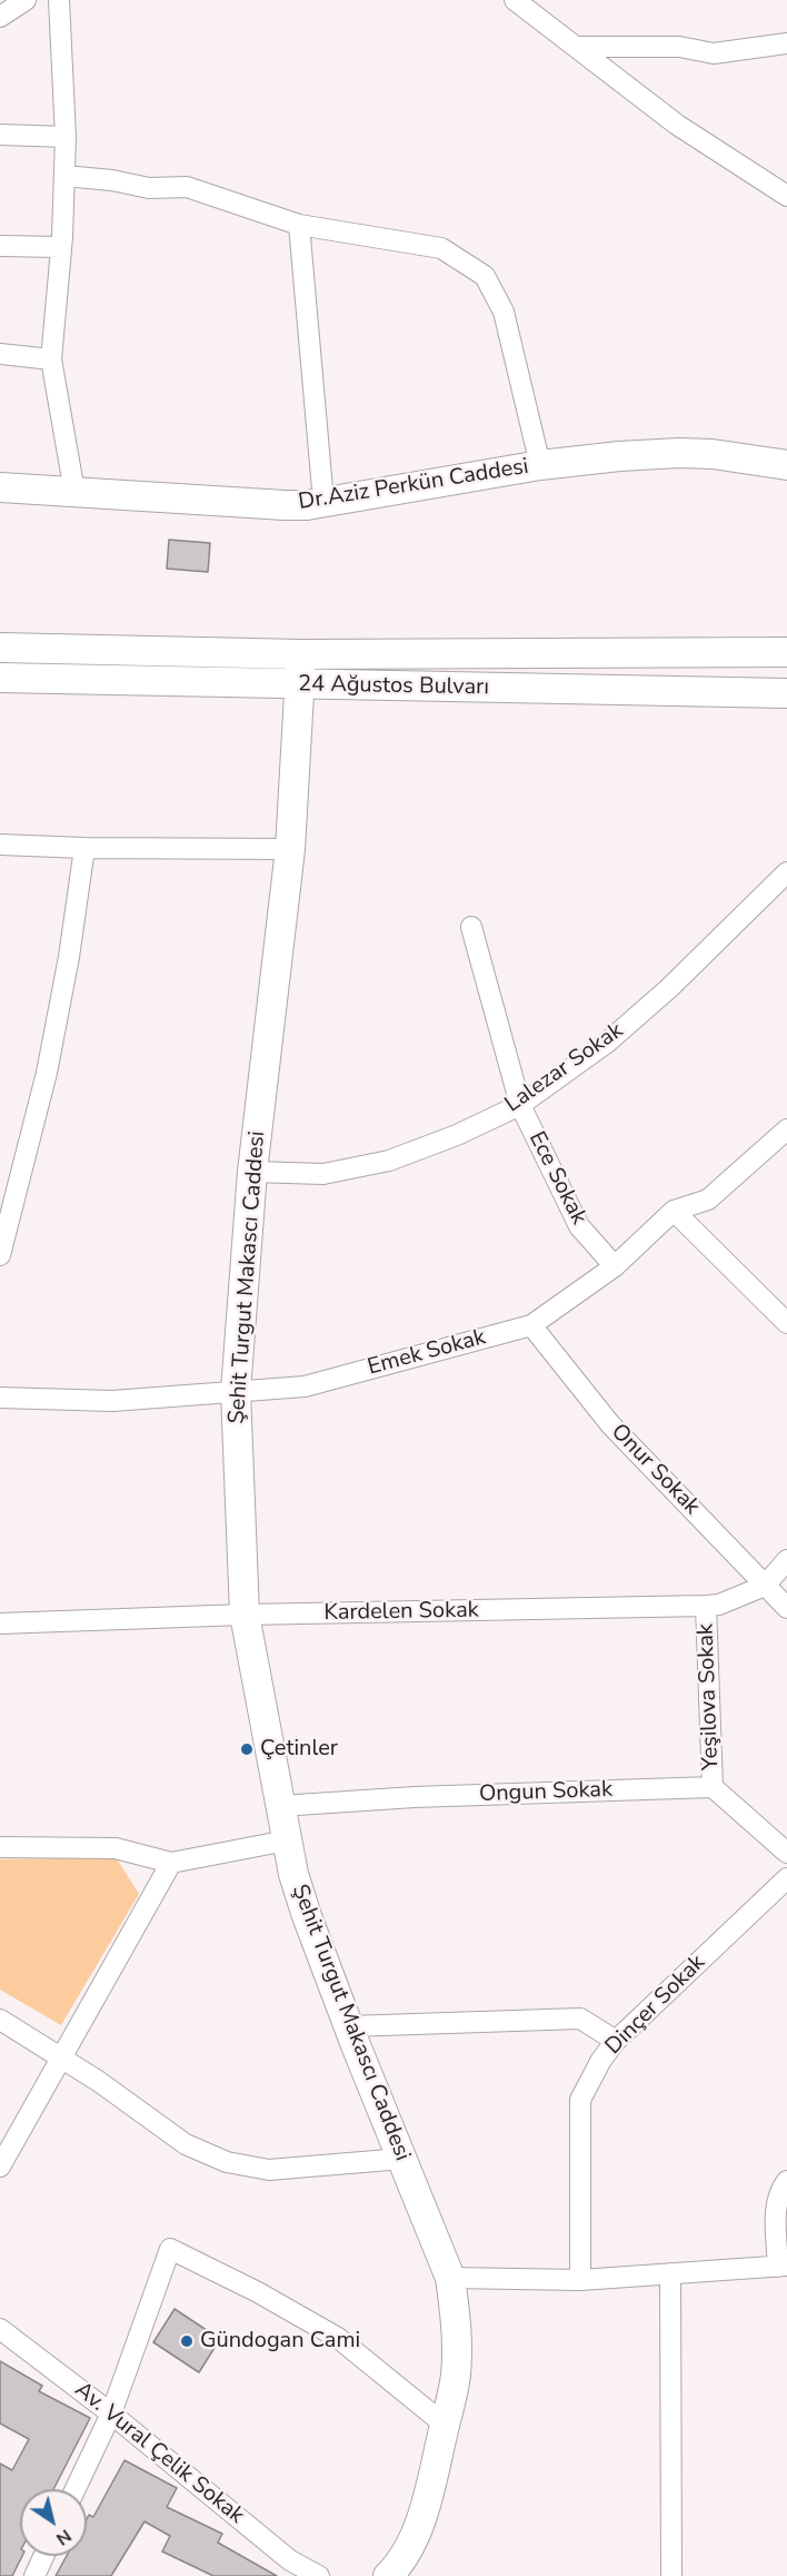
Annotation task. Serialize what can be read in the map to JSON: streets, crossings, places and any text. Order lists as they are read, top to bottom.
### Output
{
  "streets": {
    "street": [
      "Dr.Aziz Perkün Caddesi",
      "24 Ağustos Bulvarı",
      "Lalezar Sokak",
      "Ece Sokak",
      "Şehit Turgut Makascı Caddesi",
      "Emek Sokak",
      "Onur Sokak",
      "Kardelen Sokak",
      "Yeşilova Sokak",
      "Ongun Sokak",
      "Dinçer Sokak",
      "Av. Vural Çelik Sokak"
    ]
  },
  "crossings": [
    ["24 Ağustos Bulvarı", "Şehit Turgut Makascı Caddesi"],
    ["Lalezar Sokak", "Ece Sokak"],
    ["Lalezar Sokak", "Şehit Turgut Makascı Caddesi"],
    ["Ece Sokak", "Emek Sokak"],
    ["Şehit Turgut Makascı Caddesi", "Emek Sokak"],
    ["Şehit Turgut Makascı Caddesi", "Kardelen Sokak"],
    ["Şehit Turgut Makascı Caddesi", "Ongun Sokak"],
    ["Emek Sokak", "Onur Sokak"],
    ["Onur Sokak", "Kardelen Sokak"],
    ["Kardelen Sokak", "Yeşilova Sokak"],
    ["Yeşilova Sokak", "Ongun Sokak"]
  ],
  "places": ["Çetinler", "Gündogan Cami"],
  "north": "bottom right"
}
